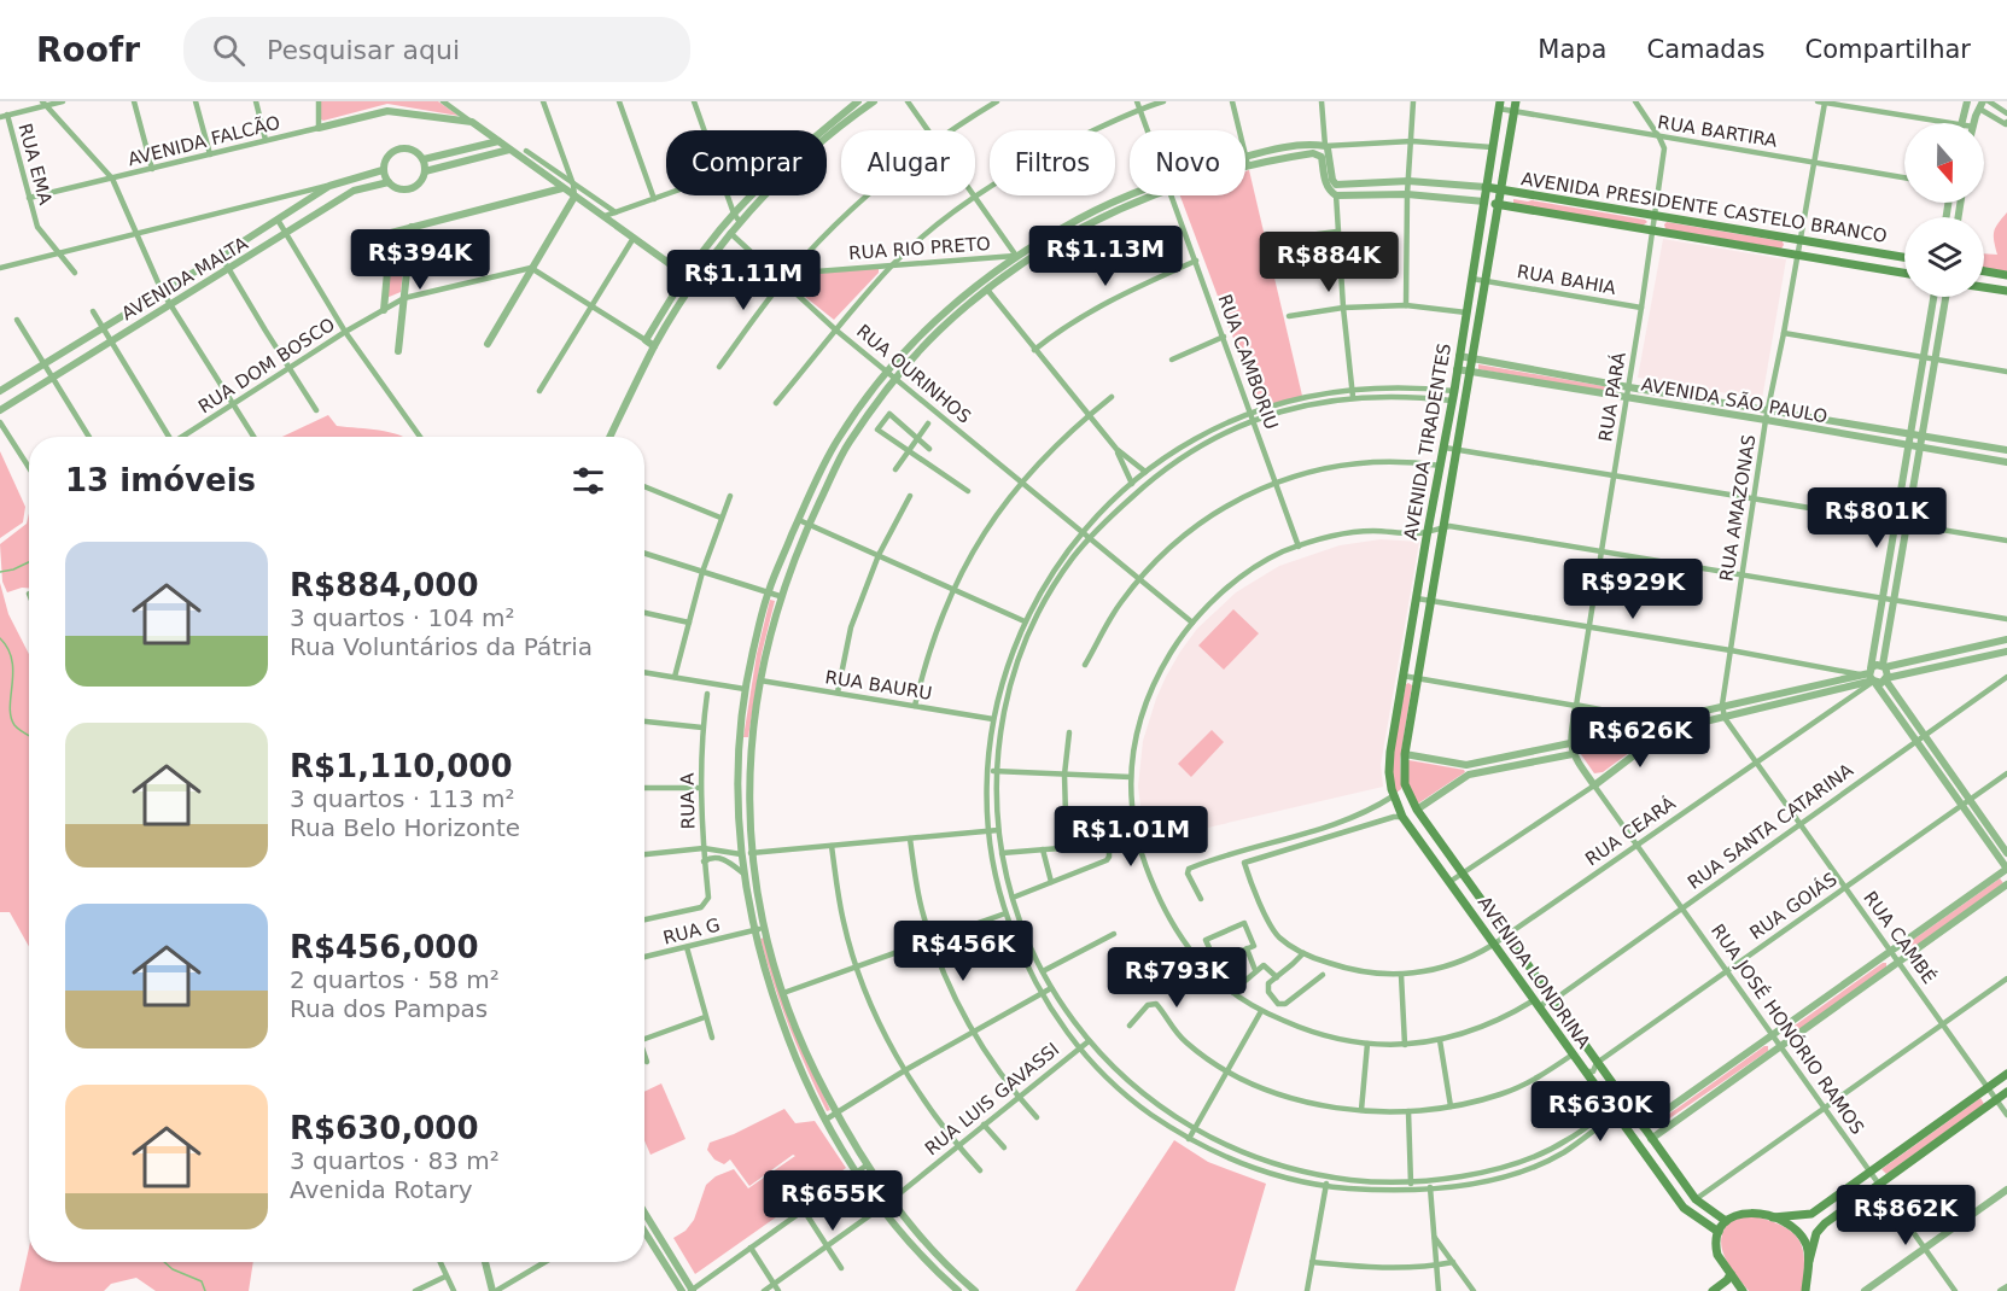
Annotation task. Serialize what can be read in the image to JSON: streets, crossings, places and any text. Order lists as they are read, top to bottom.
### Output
{
  "streets": {
    "main road": ["AVENIDA PRESIDENTE CASTELO BRANCO", "AVENIDA TIRADENTES", "AVENIDA LONDRINA"],
    "street": [
      "RUA BARTIRA",
      "AVENIDA FALCÃO",
      "RUA EMA",
      "RUA RIO PRETO",
      "AVENIDA MALTA",
      "RUA BAHIA",
      "RUA CAMBORIU",
      "RUA DOM BOSCO",
      "RUA OURINHOS",
      "RUA PARÁ",
      "AVENIDA SÃO PAULO",
      "RUA AMAZONAS",
      "RUA BAURU",
      "RUA A",
      "RUA SANTA CATARINA",
      "RUA CEARÁ",
      "RUA GOIÁS",
      "RUA G",
      "RUA CAMBÉ",
      "RUA JOSÉ HONÓRIO RAMOS",
      "RUA LUIS GAVASSI"
    ]
  },
  "crossings": [
    ["RUA BARTIRA", "RUA PARÁ"],
    ["RUA BARTIRA", "AVENIDA TIRADENTES"],
    ["RUA BARTIRA", "RUA AMAZONAS"],
    ["AVENIDA FALCÃO", "RUA EMA"],
    ["AVENIDA PRESIDENTE CASTELO BRANCO", "RUA PARÁ"],
    ["AVENIDA PRESIDENTE CASTELO BRANCO", "AVENIDA TIRADENTES"],
    ["AVENIDA PRESIDENTE CASTELO BRANCO", "RUA AMAZONAS"],
    ["RUA RIO PRETO", "RUA OURINHOS"],
    ["RUA BAHIA", "RUA PARÁ"],
    ["RUA BAHIA", "AVENIDA TIRADENTES"],
    ["RUA PARÁ", "AVENIDA SÃO PAULO"],
    ["AVENIDA SÃO PAULO", "AVENIDA TIRADENTES"],
    ["AVENIDA SÃO PAULO", "RUA AMAZONAS"],
    ["AVENIDA TIRADENTES", "AVENIDA LONDRINA"],
    ["RUA AMAZONAS", "RUA CAMBÉ"],
    ["RUA SANTA CATARINA", "RUA CAMBÉ"],
    ["RUA SANTA CATARINA", "AVENIDA LONDRINA"],
    ["RUA SANTA CATARINA", "RUA JOSÉ HONÓRIO RAMOS"],
    ["RUA CEARÁ", "RUA CAMBÉ"],
    ["RUA CEARÁ", "AVENIDA LONDRINA"],
    ["RUA CEARÁ", "RUA JOSÉ HONÓRIO RAMOS"],
    ["RUA GOIÁS", "RUA CAMBÉ"],
    ["RUA GOIÁS", "AVENIDA LONDRINA"],
    ["RUA GOIÁS", "RUA JOSÉ HONÓRIO RAMOS"]
  ],
  "north": "bottom",
  "page": {
    "header": "Roofr",
    "search": "Pesquisar aqui",
    "nav": ["Mapa", "Camadas", "Compartilhar"],
    "chip": [
      "Comprar",
      "Alugar",
      "Filtros",
      "Novo"
    ],
    "price": [
      "R$1.13M",
      "R$394K",
      "R$884K",
      "R$1.11M",
      "R$801K",
      "R$929K",
      "R$626K",
      "R$1.01M",
      "R$456K",
      "R$793K",
      "R$630K",
      "R$655K",
      "R$862K"
    ],
    "heading": "13 imóveis",
    "list": [
      {
        "name": "R$884,000",
        "note": "3 quartos · 104 m² · Rua Voluntários da Pátria"
      },
      {
        "name": "R$1,110,000",
        "note": "3 quartos · 113 m² · Rua Belo Horizonte"
      },
      {
        "name": "R$456,000",
        "note": "2 quartos · 58 m² · Rua dos Pampas"
      },
      {
        "name": "R$630,000",
        "note": "3 quartos · 83 m² · Avenida Rotary"
      }
    ]
  }
}
